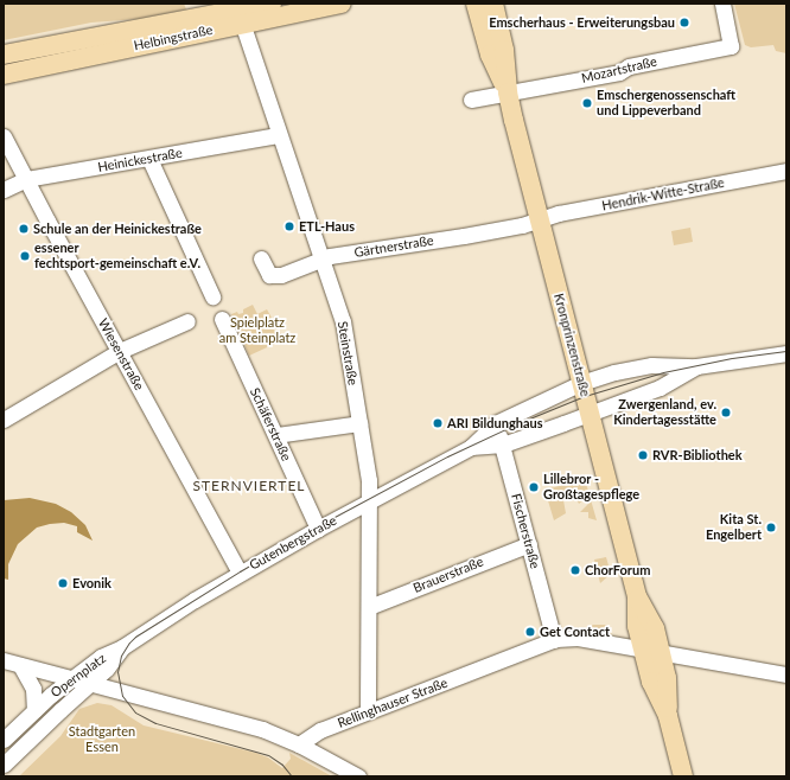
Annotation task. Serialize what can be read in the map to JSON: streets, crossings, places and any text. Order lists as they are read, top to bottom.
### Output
{
  "streets": {
    "main road": ["Helbingstraße", "Kronprinzenstraße"],
    "street": [
      "Mozartstraße",
      "Heinickestraße",
      "Hendrik-Witte-Straße",
      "Gärtnerstraße",
      "Steinstraße",
      "Wiesenstraße",
      "Schäferstraße",
      "Fischerstraße",
      "Gutenbergstraße",
      "Brauerstraße",
      "Opernplatz",
      "Rellinghauser Straße"
    ]
  },
  "crossings": [
    ["Helbingstraße", "Steinstraße"],
    ["Mozartstraße", "Kronprinzenstraße"],
    ["Heinickestraße", "Steinstraße"],
    ["Heinickestraße", "Wiesenstraße"],
    ["Hendrik-Witte-Straße", "Gärtnerstraße"],
    ["Hendrik-Witte-Straße", "Kronprinzenstraße"],
    ["Gärtnerstraße", "Kronprinzenstraße"],
    ["Gärtnerstraße", "Steinstraße"],
    ["Kronprinzenstraße", "Gutenbergstraße"],
    ["Kronprinzenstraße", "Rellinghauser Straße"],
    ["Steinstraße", "Gutenbergstraße"],
    ["Steinstraße", "Brauerstraße"],
    ["Steinstraße", "Rellinghauser Straße"],
    ["Wiesenstraße", "Gutenbergstraße"],
    ["Schäferstraße", "Gutenbergstraße"],
    ["Fischerstraße", "Gutenbergstraße"],
    ["Fischerstraße", "Brauerstraße"],
    ["Fischerstraße", "Rellinghauser Straße"],
    ["Gutenbergstraße", "Opernplatz"]
  ],
  "districts": ["STERNVIERTEL"],
  "parks": ["Spielplatz am Steinplatz", "Stadtgarten Essen"],
  "places": [
    "Emscherhaus - Erweiterungsbau",
    "Emschergenossenschaft und Lippeverband",
    "ETL-Haus",
    "Schule an der Heinickestraße",
    "essener fechtsport-gemeinschaft e.V.",
    "Zwergenland, ev. Kindertagesstätte",
    "ARI Bildunghaus",
    "RVR-Bibliothek",
    "Lillebror - Großtagespflege",
    "Kita St. Engelbert",
    "ChorForum",
    "Evonik",
    "Get Contact"
  ]
}
